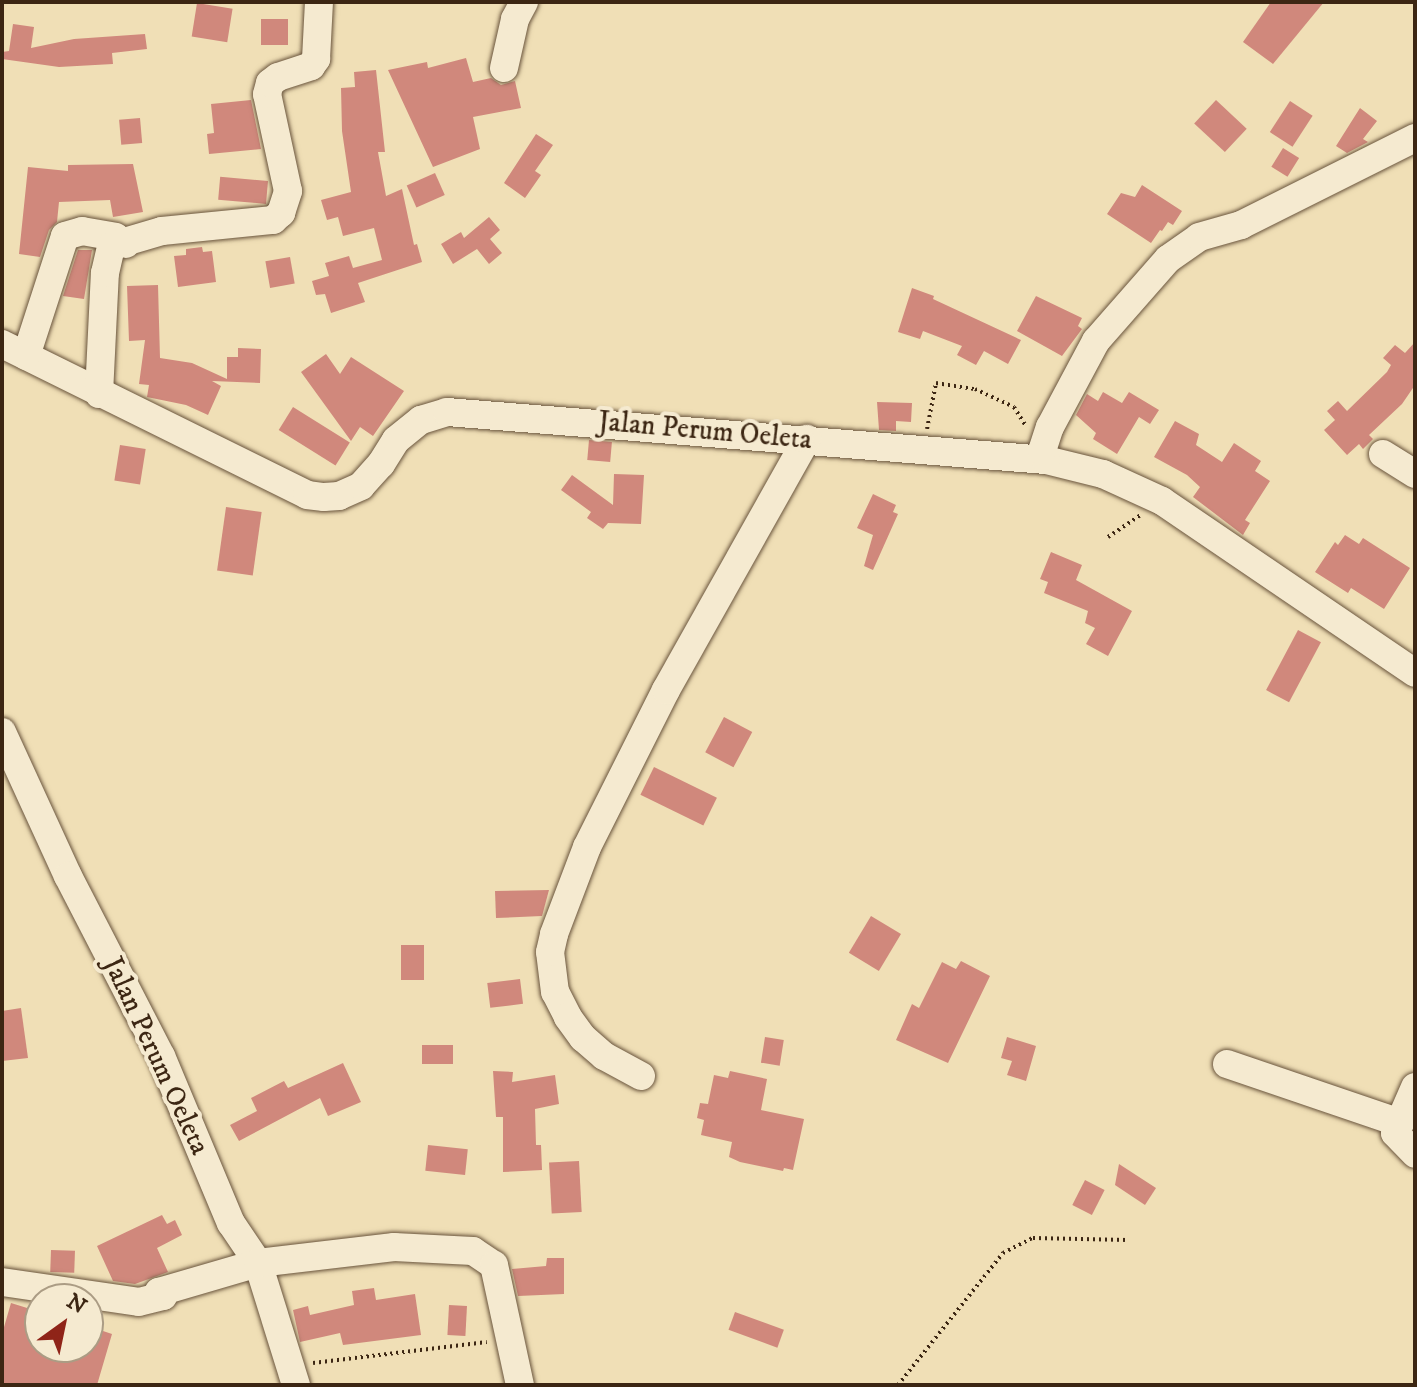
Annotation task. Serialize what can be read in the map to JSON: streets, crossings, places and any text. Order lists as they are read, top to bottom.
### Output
{
  "streets": {
    "street": ["Jalan Perum Oeleta"]
  },
  "north": "top right"
}
